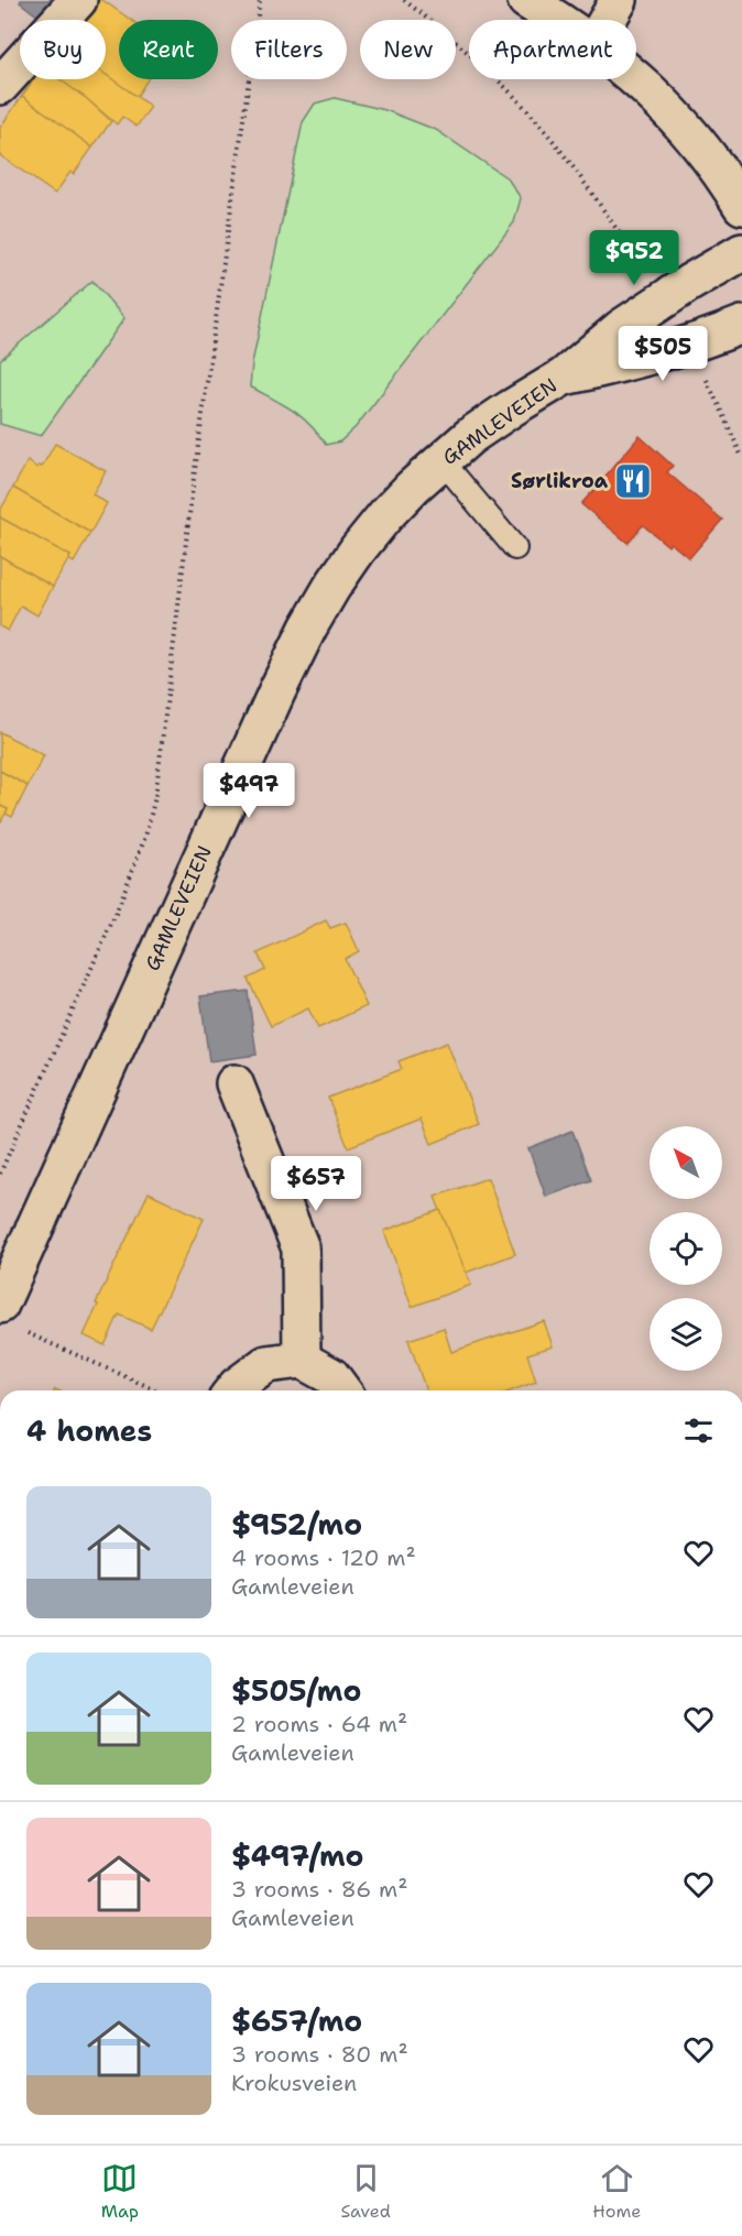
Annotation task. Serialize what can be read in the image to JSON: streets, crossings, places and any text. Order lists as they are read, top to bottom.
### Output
{
  "streets": {
    "street": ["GAMLEVEIEN"]
  },
  "places": {
    "restaurant": ["Sørlikroa"]
  },
  "north": "top left",
  "page": {
    "chip": [
      "Buy",
      "Rent",
      "Filters",
      "New",
      "Apartment"
    ],
    "price": [
      "$952",
      "$505",
      "$497",
      "$657"
    ],
    "heading": "4 homes",
    "list": [
      {
        "name": "$952/mo",
        "note": "4 rooms · 120 m² · Gamleveien"
      },
      {
        "name": "$505/mo",
        "note": "2 rooms · 64 m² · Gamleveien"
      },
      {
        "name": "$497/mo",
        "note": "3 rooms · 86 m² · Gamleveien"
      },
      {
        "name": "$657/mo",
        "note": "3 rooms · 80 m² · Krokusveien"
      }
    ],
    "tabs": ["Map", "Saved", "Home"]
  }
}
